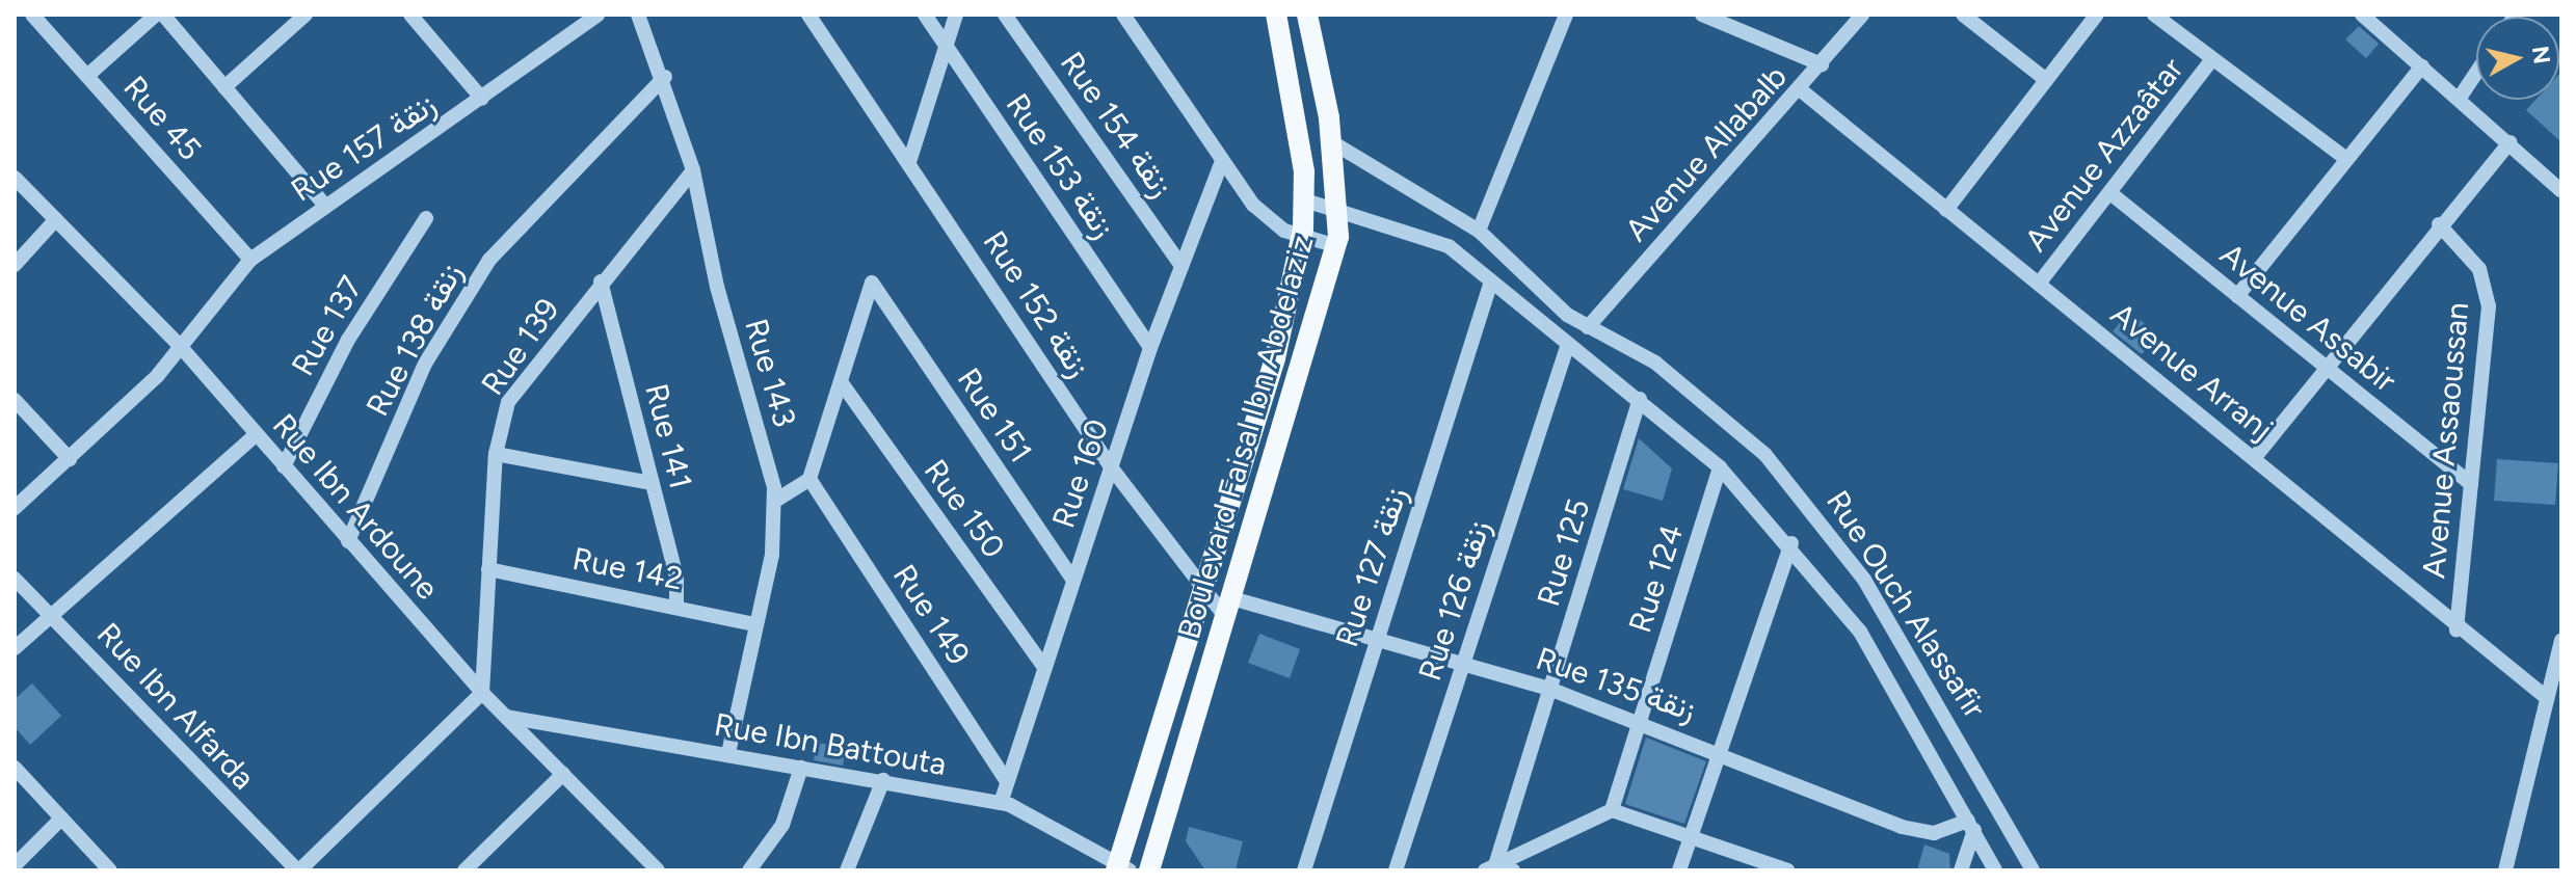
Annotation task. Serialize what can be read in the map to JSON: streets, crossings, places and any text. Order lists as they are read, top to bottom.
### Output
{
  "streets": {
    "main road": ["Boulevard Faisal Ibn Abdelaziz"],
    "street": [
      "Rue 45",
      "Rue 154 زنقة",
      "Rue 157 زنقة",
      "Avenue Allabalb",
      "Avenue Azzaâtar",
      "Rue 153 زنقة",
      "Rue 152 زنقة",
      "Avenue Assabir",
      "Rue 137",
      "Rue 138 زنقة",
      "Rue 139",
      "Avenue Arranj",
      "Rue 143",
      "Rue 151",
      "Rue 141",
      "Avenue Assaoussan",
      "Rue 160",
      "Rue Ibn Ardoune",
      "Rue 150",
      "Rue 125",
      "Rue 127 زنقة",
      "Rue 142",
      "Rue 124",
      "Rue 126 زنقة",
      "Rue Ouch Alassafir",
      "Rue 149",
      "Rue 135 زنقة",
      "Rue Ibn Alfarda",
      "Rue Ibn Battouta"
    ]
  },
  "crossings": [
    ["Rue 45", "Rue 157 زنقة"],
    ["Rue 154 زنقة", "Rue 160"],
    ["Rue 157 زنقة", "Rue Ibn Ardoune"],
    ["Avenue Allabalb", "Avenue Arranj"],
    ["Avenue Allabalb", "Rue Ouch Alassafir"],
    ["Avenue Azzaâtar", "Avenue Assabir"],
    ["Avenue Azzaâtar", "Avenue Arranj"],
    ["Rue 153 زنقة", "Rue 160"],
    ["Rue 152 زنقة", "Boulevard Faisal Ibn Abdelaziz"],
    ["Rue 152 زنقة", "Rue 160"],
    ["Rue 152 زنقة", "Rue 135 زنقة"],
    ["Avenue Assabir", "Avenue Assaoussan"],
    ["Rue 137", "Rue Ibn Ardoune"],
    ["Rue 138 زنقة", "Rue 143"],
    ["Rue 138 زنقة", "Rue Ibn Ardoune"],
    ["Rue 139", "Rue 143"],
    ["Rue 139", "Rue 141"],
    ["Rue 139", "Rue Ibn Ardoune"],
    ["Rue 139", "Rue 142"],
    ["Avenue Arranj", "Avenue Assaoussan"],
    ["Rue 143", "Rue 142"],
    ["Rue 143", "Rue Ibn Battouta"],
    ["Rue 151", "Rue 160"],
    ["Rue 151", "Rue 150"],
    ["Rue 141", "Rue 142"],
    ["Boulevard Faisal Ibn Abdelaziz", "Rue Ouch Alassafir"],
    ["Boulevard Faisal Ibn Abdelaziz", "Rue 135 زنقة"],
    ["Boulevard Faisal Ibn Abdelaziz", "Rue Ibn Battouta"],
    ["Rue 160", "Rue 150"],
    ["Rue 160", "Rue 149"],
    ["Rue 160", "Rue Ibn Battouta"],
    ["Rue Ibn Ardoune", "Rue Ibn Battouta"],
    ["Rue 125", "Rue Ouch Alassafir"],
    ["Rue 125", "Rue 135 زنقة"],
    ["Rue 127 زنقة", "Rue Ouch Alassafir"],
    ["Rue 127 زنقة", "Rue 135 زنقة"],
    ["Rue 124", "Rue Ouch Alassafir"],
    ["Rue 124", "Rue 135 زنقة"],
    ["Rue 126 زنقة", "Rue Ouch Alassafir"],
    ["Rue 126 زنقة", "Rue 135 زنقة"],
    ["Rue Ouch Alassafir", "Rue 135 زنقة"]
  ],
  "north": "right"
}
